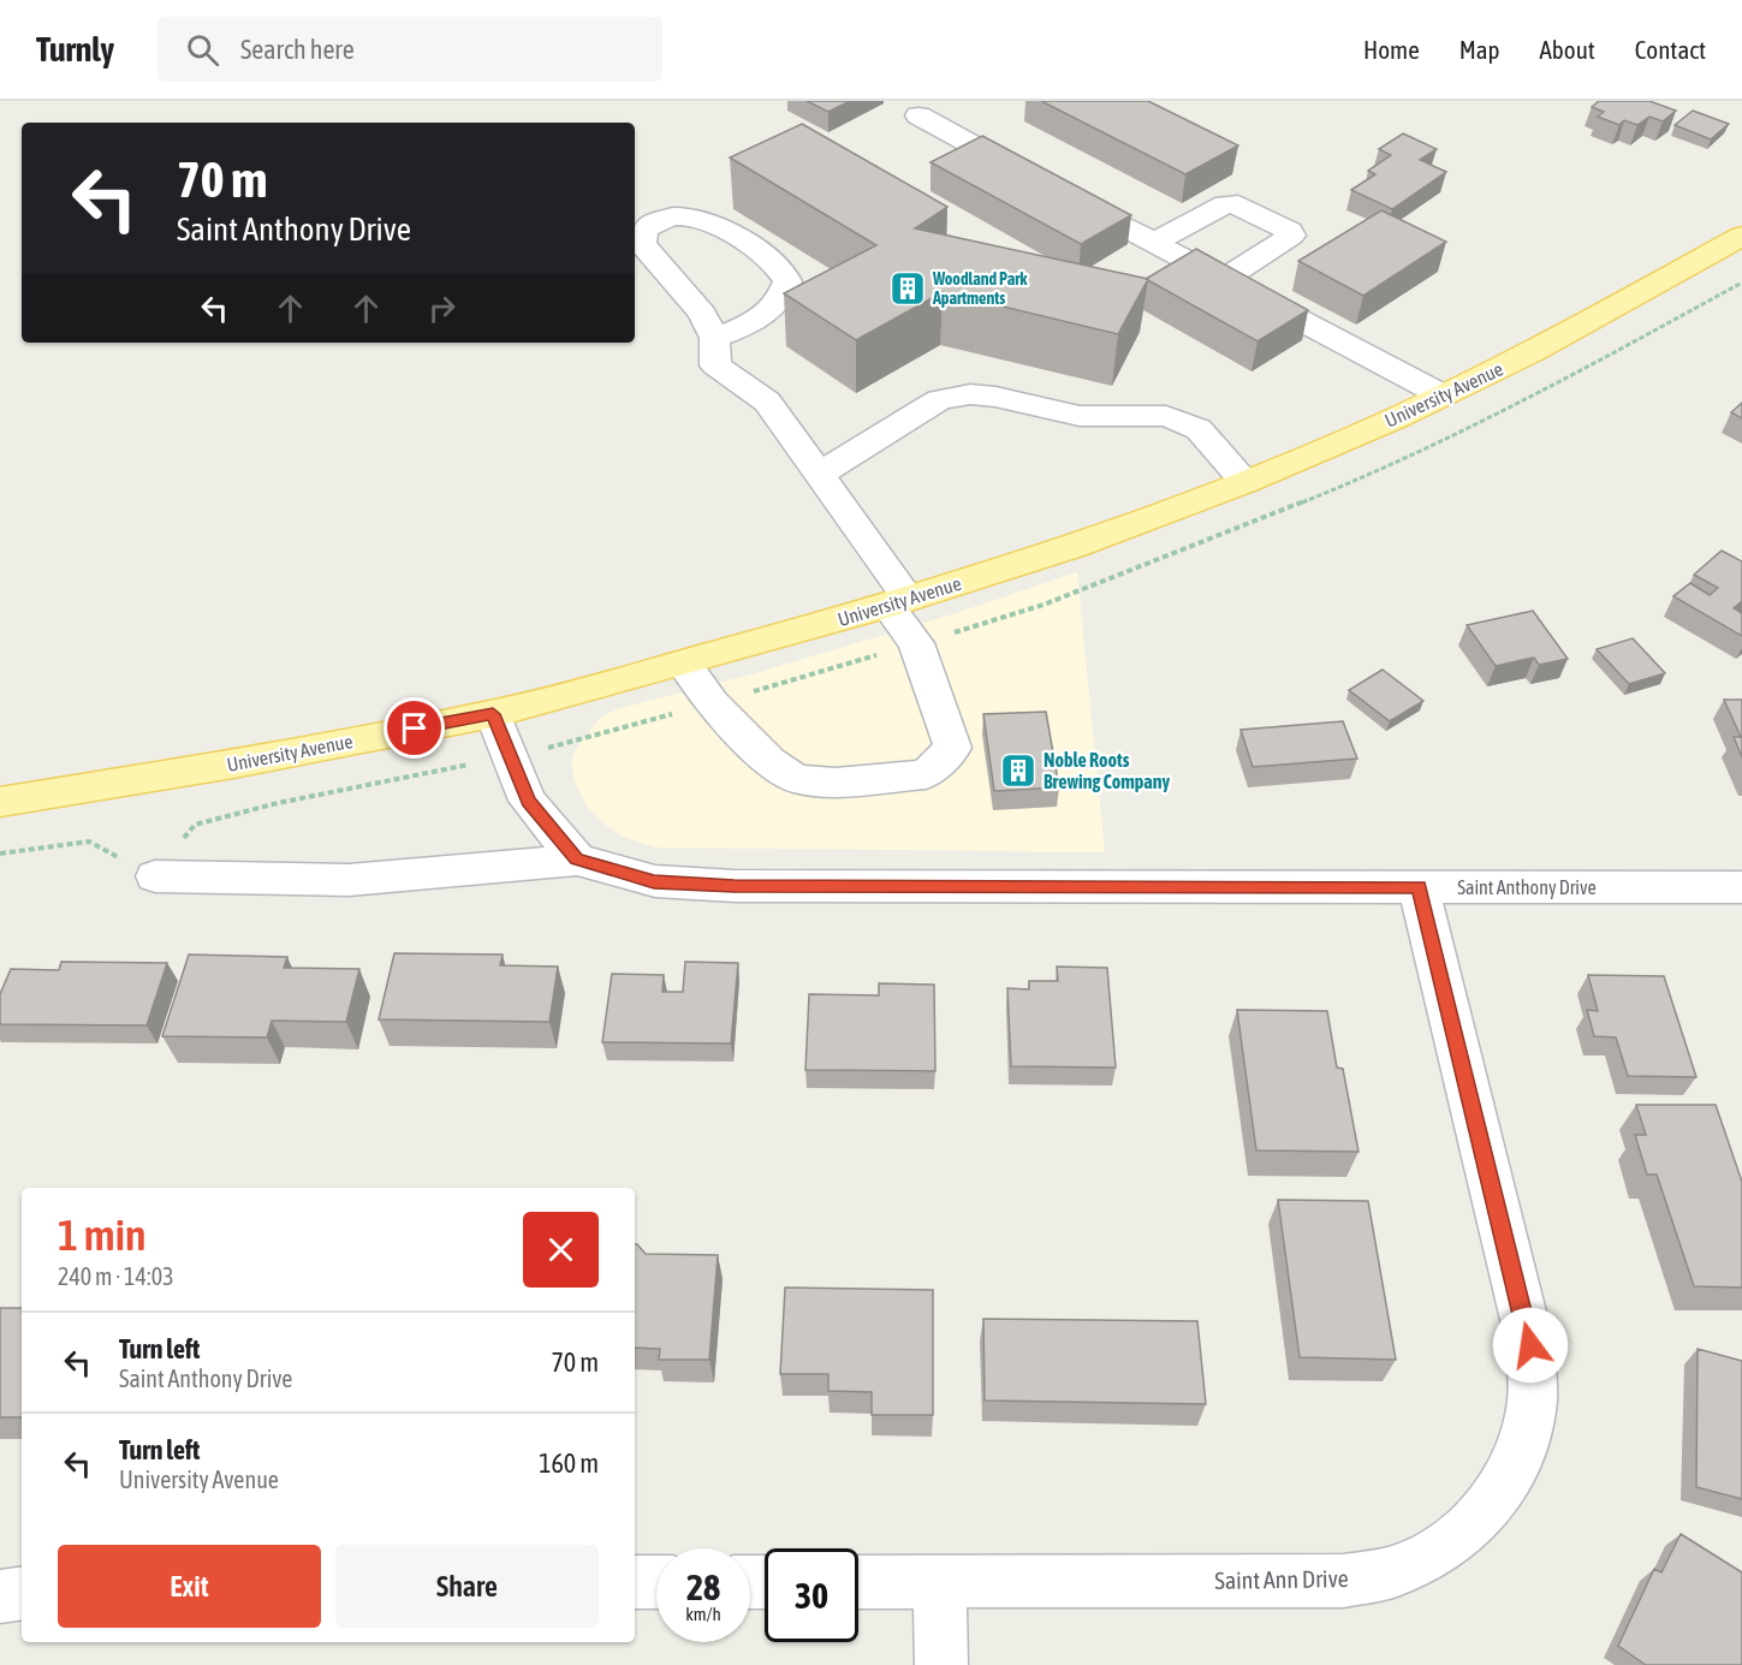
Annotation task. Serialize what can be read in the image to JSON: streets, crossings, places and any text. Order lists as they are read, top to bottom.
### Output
{
  "streets": {
    "main road": ["University Avenue"],
    "street": ["Saint Anthony Drive", "Saint Ann Drive"]
  },
  "crossings": [
    ["Saint Anthony Drive", "Saint Ann Drive"]
  ],
  "places": {
    "building": ["Woodland Park Apartments", "Noble Roots Brewing Company"]
  },
  "page": {
    "header": "Turnly",
    "search": "Search here",
    "nav": [
      "Home",
      "Map",
      "About",
      "Contact"
    ],
    "turn": ["70 m", "Saint Anthony Drive"],
    "heading": ["1 min", "240 m · 14:03"],
    "list": [
      {
        "name": "Turn left",
        "note": "Saint Anthony Drive",
        "value": "70 m"
      },
      {
        "name": "Turn left",
        "note": "University Avenue",
        "value": "160 m"
      }
    ],
    "buttons": ["Exit", "Share"],
    "speed": "28 km/h",
    "limit": "30"
  }
}
